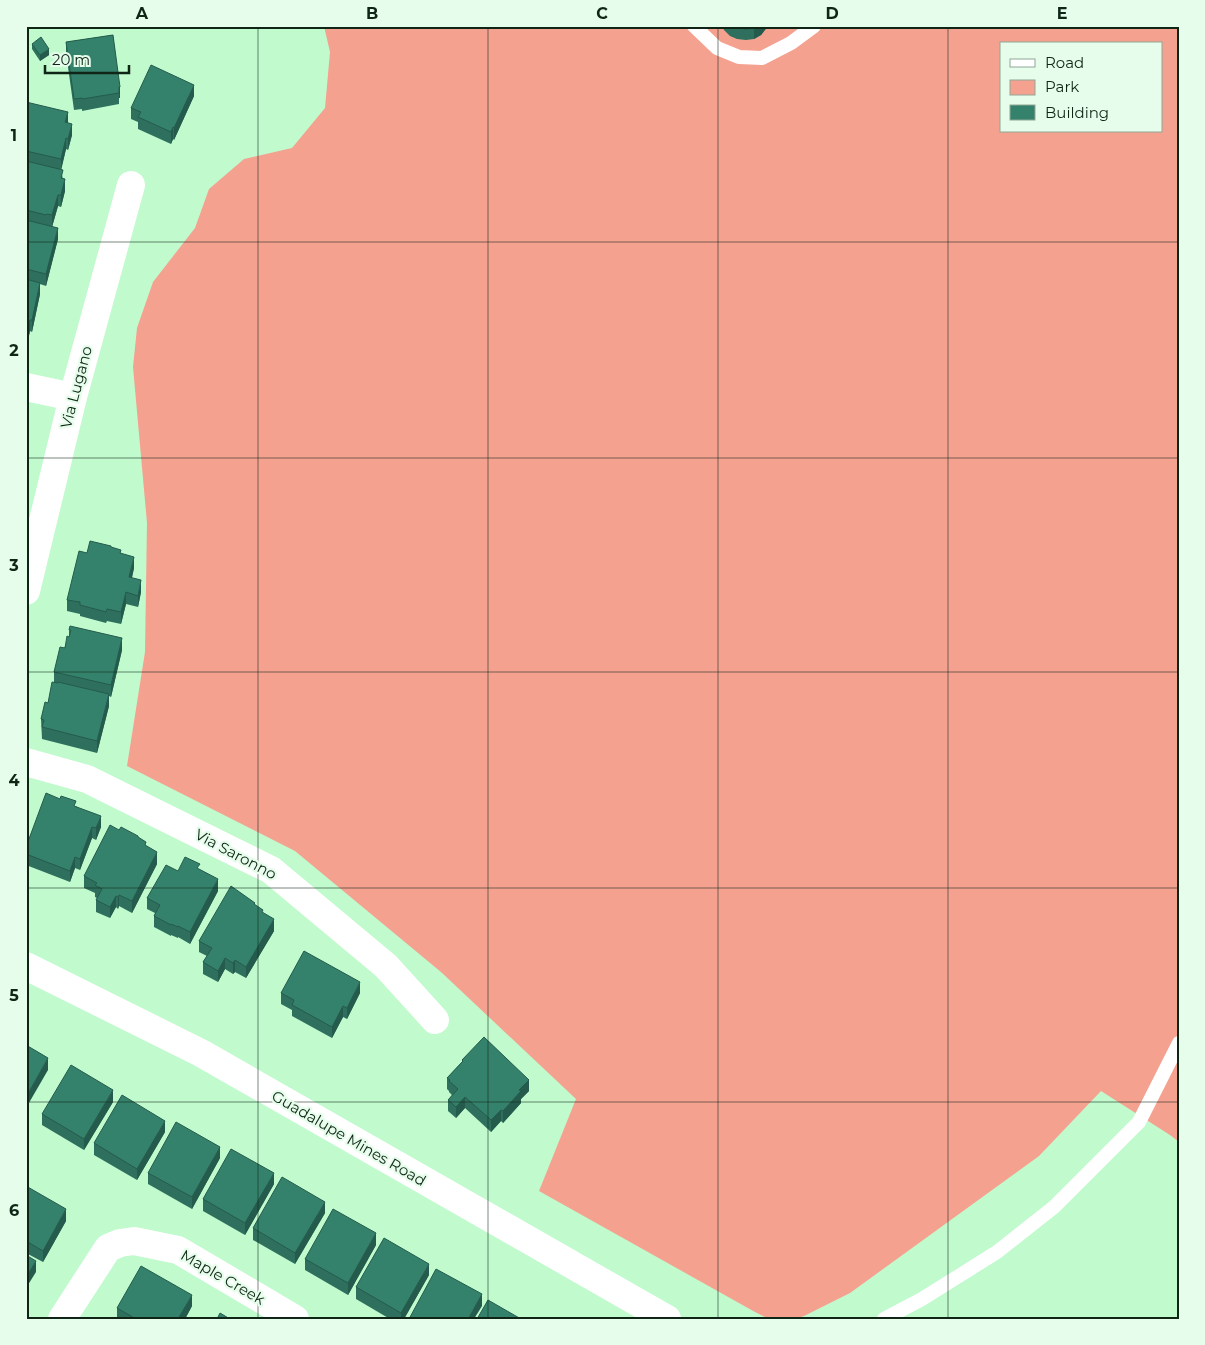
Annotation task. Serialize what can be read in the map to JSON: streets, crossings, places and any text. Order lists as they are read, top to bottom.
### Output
{
  "streets": {
    "street": [
      "Via Lugano",
      "Via Saronno",
      "Guadalupe Mines Road",
      "Maple Creek"
    ]
  },
  "legend": ["Road", "Park", "Building"],
  "scale_bar": "20 m",
  "grid": {
    "columns": [
      "A",
      "B",
      "C",
      "D",
      "E"
    ],
    "rows": [
      "1",
      "2",
      "3",
      "4",
      "5",
      "6"
    ]
  }
}
